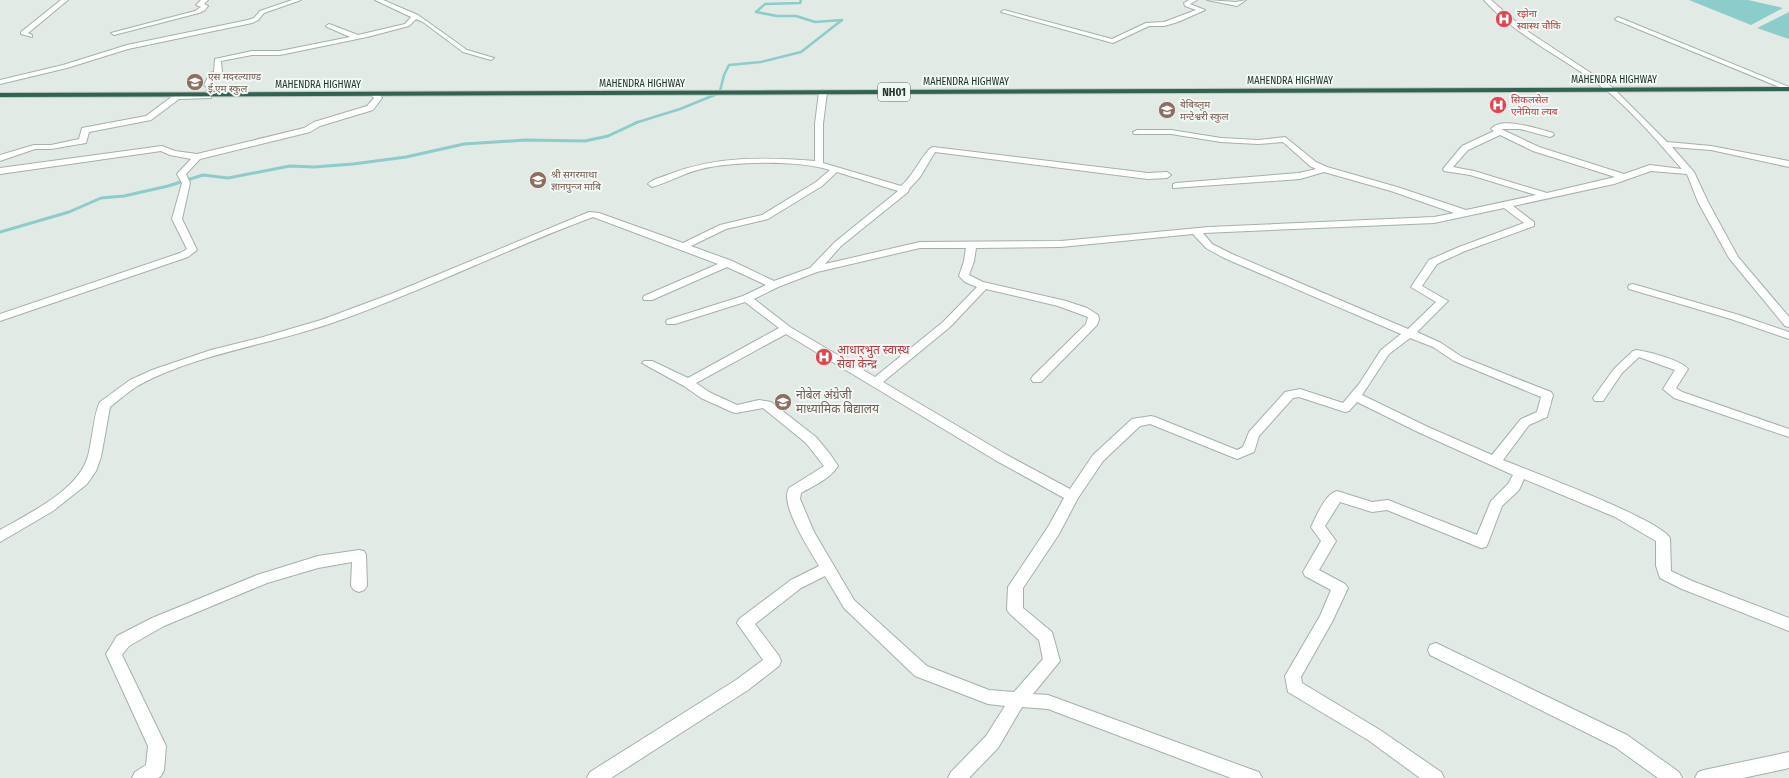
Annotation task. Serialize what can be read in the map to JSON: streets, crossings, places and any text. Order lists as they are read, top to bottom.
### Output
{
  "streets": {
    "highway": ["MAHENDRA HIGHWAY", "NH01"]
  },
  "places": {
    "hospital": ["रझेना स्वास्थ चौकि", "सिकलसेल एनेमिया ल्यब", "आधारभुत स्वास्थ सेवा केन्द्र"],
    "school or university": [
      "एस मदरल्याण्ड ई.एम स्कुल",
      "बेबिब्लुम मन्टेश्वरी स्कुल",
      "श्री सगरमाथा ज्ञानपुन्ज माबि",
      "नोबेल अंग्रेजी माध्यामिक बिद्यालय"
    ]
  }
}
